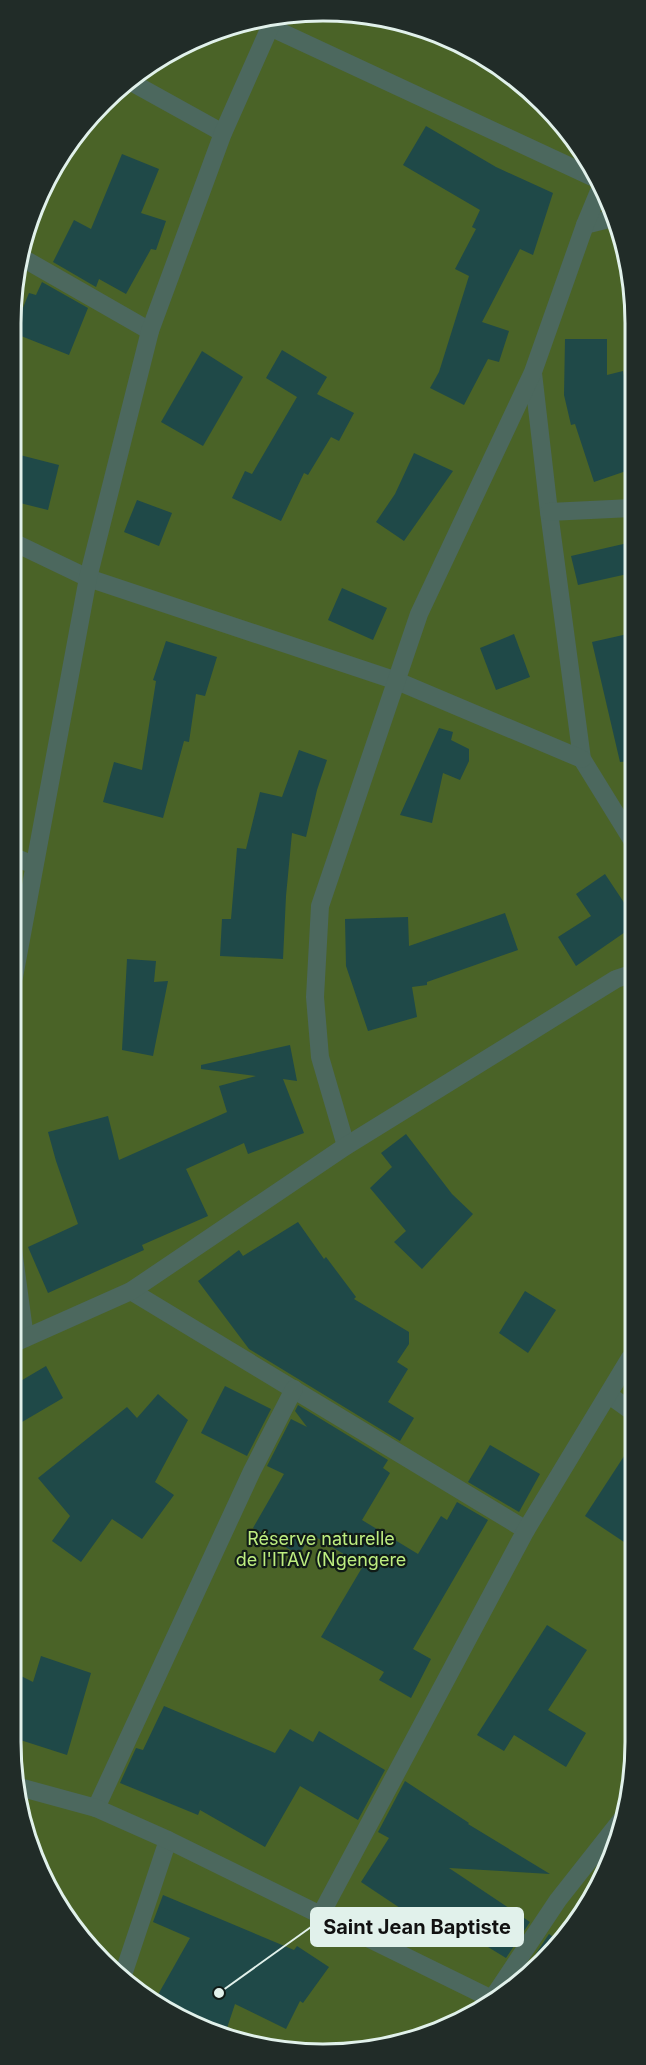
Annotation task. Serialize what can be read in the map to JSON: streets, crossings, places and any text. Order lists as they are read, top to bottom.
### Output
{
  "parks": ["Réserve naturelle de l'ITAV (Ngengere"],
  "places": ["Saint Jean Baptiste"]
}
